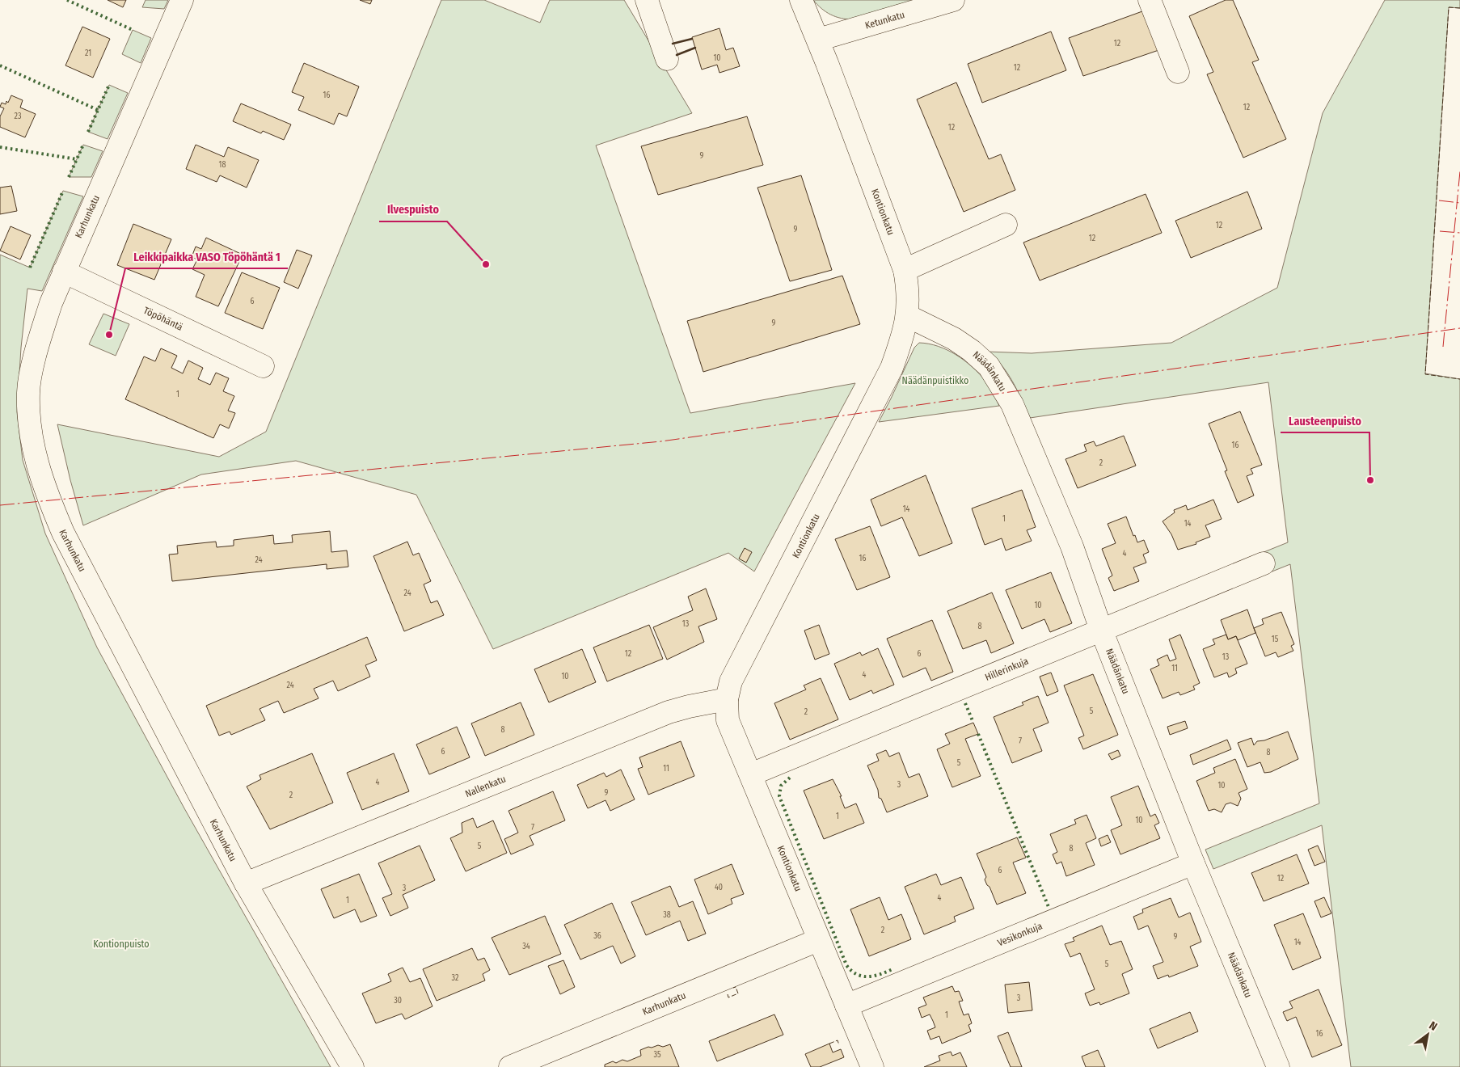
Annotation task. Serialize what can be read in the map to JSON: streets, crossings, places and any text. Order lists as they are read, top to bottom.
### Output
{
  "streets": {
    "street": [
      "Ketunkatu",
      "Kontionkatu",
      "Karhunkatu",
      "Töpöhäntä",
      "Näädänkatu",
      "Hillerinkuja",
      "Nallenkatu",
      "Vesikonkuja"
    ]
  },
  "crossings": [
    ["Ketunkatu", "Kontionkatu"],
    ["Kontionkatu", "Karhunkatu"],
    ["Kontionkatu", "Näädänkatu"],
    ["Kontionkatu", "Hillerinkuja"],
    ["Kontionkatu", "Nallenkatu"],
    ["Kontionkatu", "Vesikonkuja"],
    ["Karhunkatu", "Töpöhäntä"],
    ["Karhunkatu", "Nallenkatu"],
    ["Näädänkatu", "Hillerinkuja"],
    ["Näädänkatu", "Vesikonkuja"]
  ],
  "parks": ["Näädänpuistikko", "Kontionpuisto"],
  "places": ["Ilvespuisto", "Leikkipaikka VASO Töpöhäntä 1", "Lausteenpuisto"],
  "house_numbers": [
    "12",
    "21",
    "10",
    "12",
    "16",
    "12",
    "23",
    "12",
    "9",
    "18",
    "12",
    "9",
    "12",
    "6",
    "9",
    "1",
    "16",
    "2",
    "14",
    "1",
    "14",
    "4",
    "16",
    "24",
    "24",
    "10",
    "13",
    "8",
    "15",
    "12",
    "6",
    "13",
    "11",
    "4",
    "10",
    "24",
    "5",
    "2",
    "8",
    "7",
    "6",
    "8",
    "5",
    "11",
    "4",
    "3",
    "10",
    "9",
    "2",
    "1",
    "10",
    "7",
    "5",
    "8",
    "6",
    "12",
    "40",
    "3",
    "4",
    "1",
    "38",
    "2",
    "36",
    "9",
    "14",
    "34",
    "5",
    "32",
    "3",
    "30",
    "1",
    "16",
    "35"
  ],
  "north": "top right"
}
